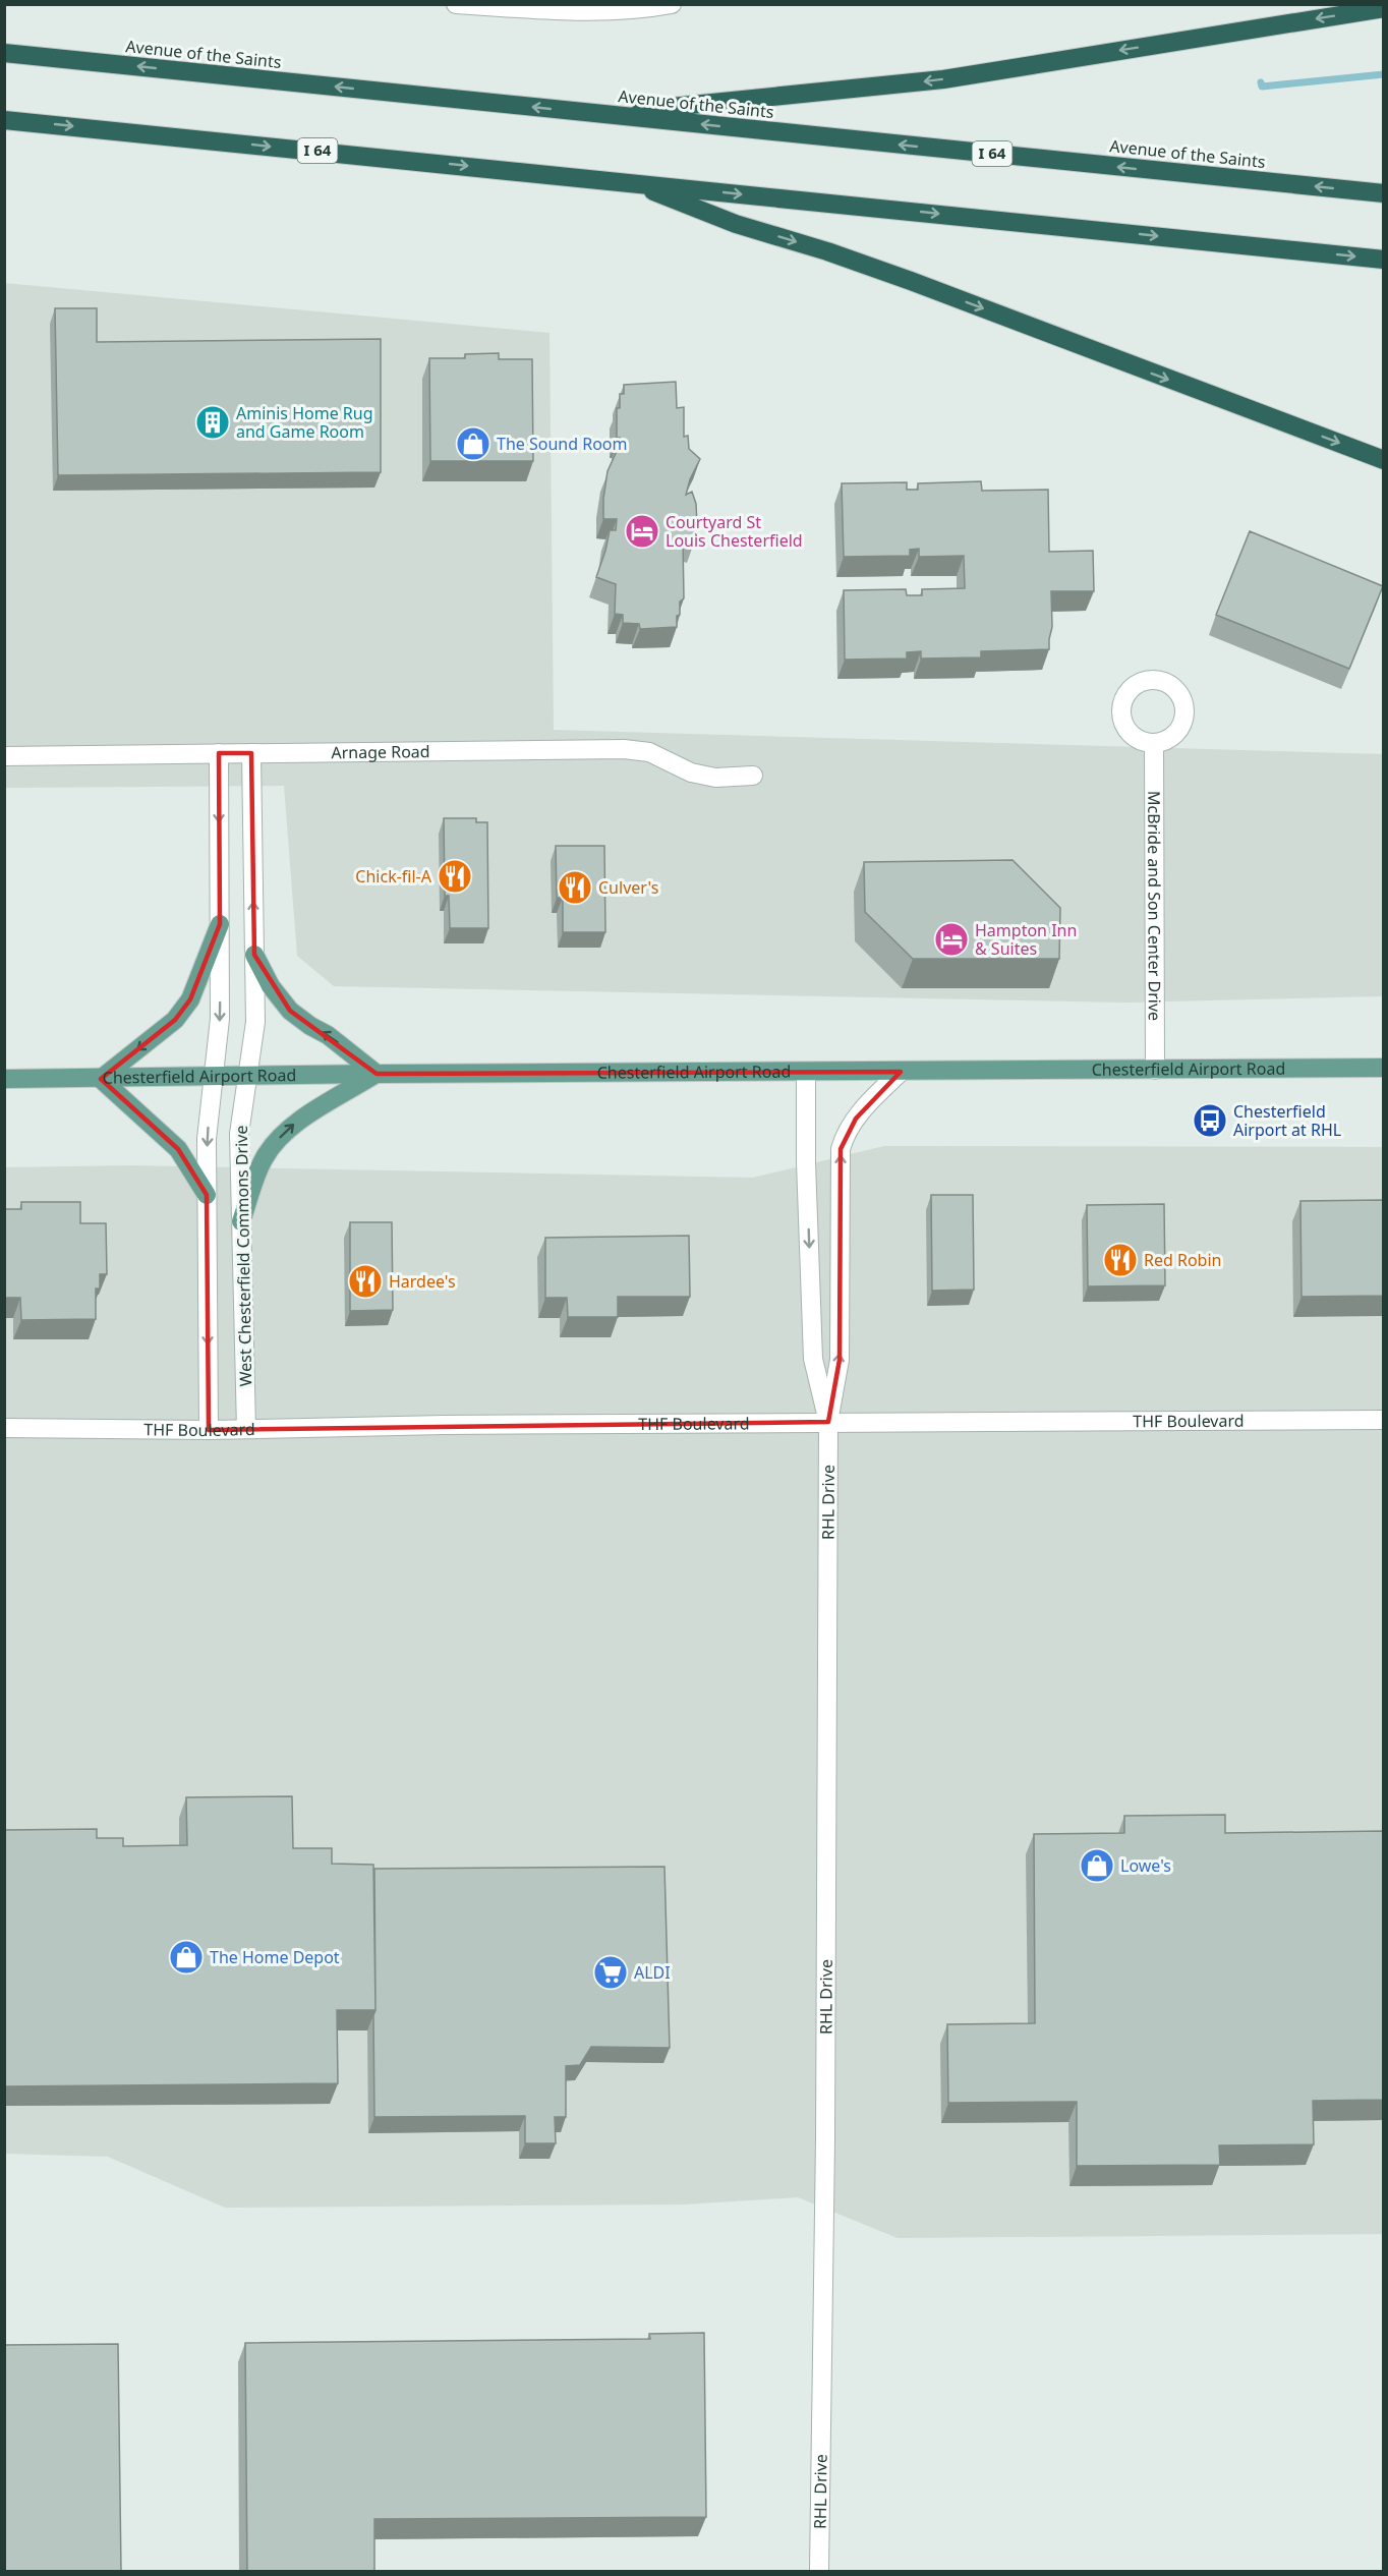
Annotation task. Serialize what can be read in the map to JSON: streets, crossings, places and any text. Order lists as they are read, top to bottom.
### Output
{
  "streets": {
    "highway": ["Avenue of the Saints", "I 64"],
    "main road": ["Chesterfield Airport Road"],
    "street": [
      "Arnage Road",
      "McBride and Son Center Drive",
      "West Chesterfield Commons Drive",
      "THF Boulevard",
      "RHL Drive"
    ]
  },
  "crossings": [
    ["Arnage Road", "West Chesterfield Commons Drive"],
    ["McBride and Son Center Drive", "Chesterfield Airport Road"],
    ["Chesterfield Airport Road", "West Chesterfield Commons Drive"],
    ["Chesterfield Airport Road", "RHL Drive"],
    ["West Chesterfield Commons Drive", "THF Boulevard"],
    ["THF Boulevard", "RHL Drive"]
  ],
  "places": {
    "building": ["Aminis Home Rug and Game Room"],
    "shop": ["The Sound Room", "Lowe's", "The Home Depot"],
    "hotel": ["Courtyard St Louis Chesterfield", "Hampton Inn & Suites"],
    "restaurant": [
      "Chick-fil-A",
      "Culver's",
      "Red Robin",
      "Hardee's"
    ],
    "bus stop": ["Chesterfield Airport at RHL"],
    "supermarket": ["ALDI"]
  }
}
